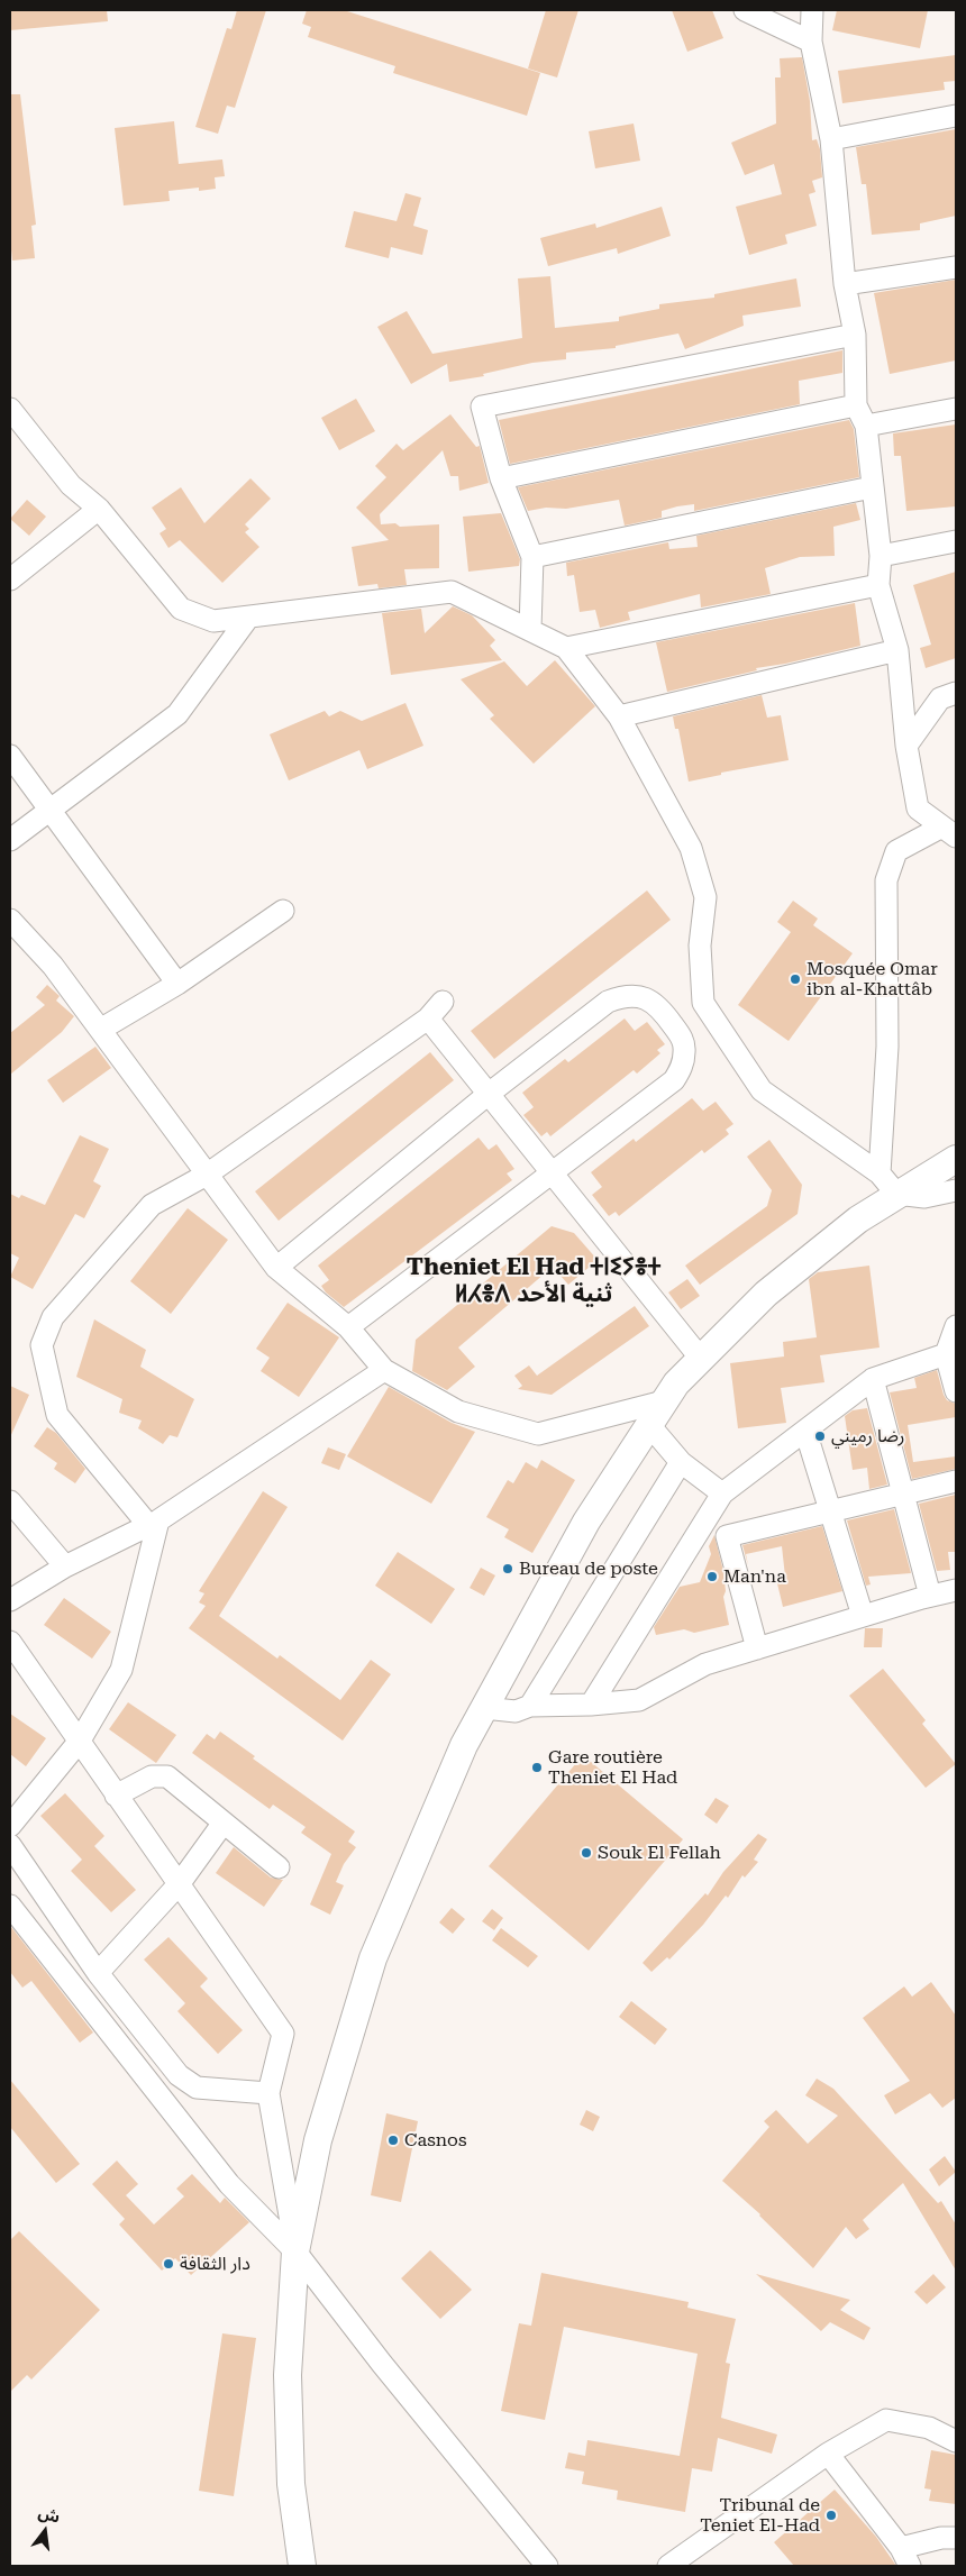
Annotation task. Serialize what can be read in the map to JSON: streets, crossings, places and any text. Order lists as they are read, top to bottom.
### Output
{
  "districts": ["Theniet El Had ⵜⵏⵉⵢⴻⵜ ⵍⵃⴻⴷ ثنية الأحد"],
  "places": [
    "Mosquée Omar ibn al-Khattâb",
    "رضا رميني",
    "Bureau de poste",
    "Man'na",
    "Gare routière Theniet El Had",
    "Souk El Fellah",
    "Casnos",
    "دار الثقافة",
    "Tribunal de Teniet El-Had"
  ],
  "north": "top"
}
